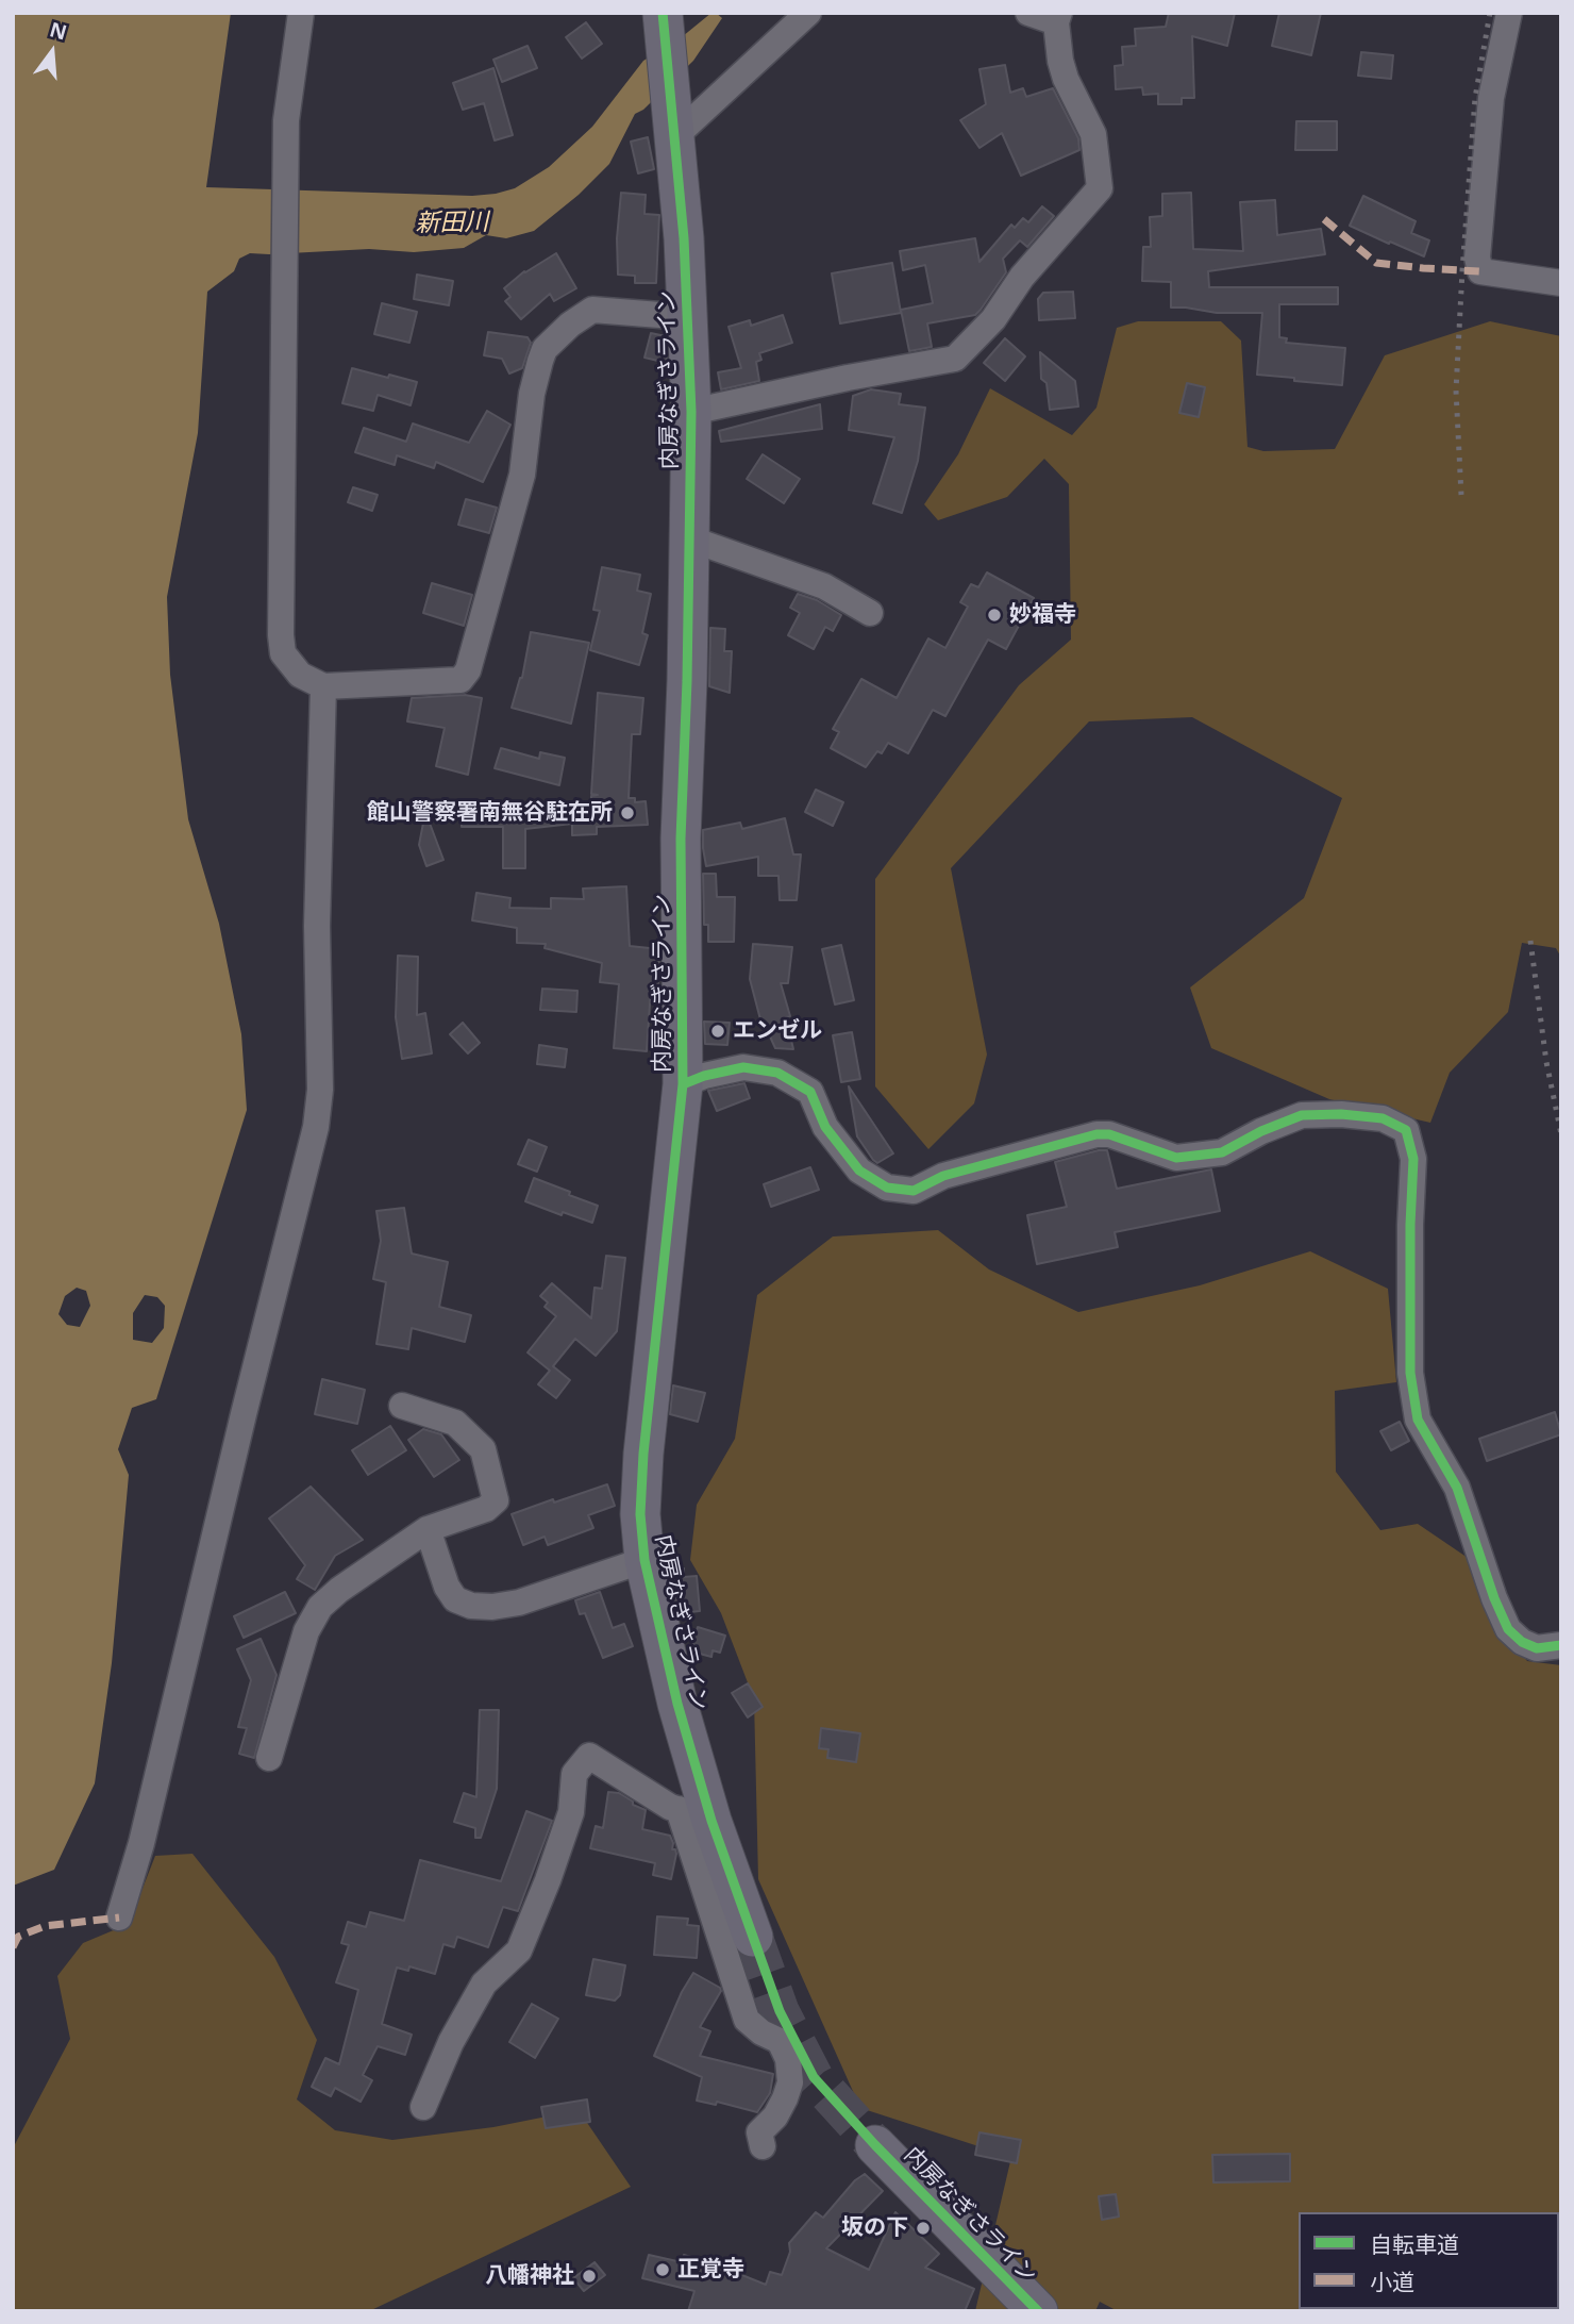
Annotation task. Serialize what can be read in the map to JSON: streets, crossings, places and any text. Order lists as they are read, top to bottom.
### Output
{
  "streets": {
    "highway": ["内房なぎさライン"]
  },
  "water": ["新田川"],
  "places": [
    "妙福寺",
    "館山警察署南無谷駐在所",
    "エンゼル",
    "坂の下",
    "正覚寺",
    "八幡神社"
  ],
  "legend": ["自転車道", "小道"],
  "north": "top"
}
